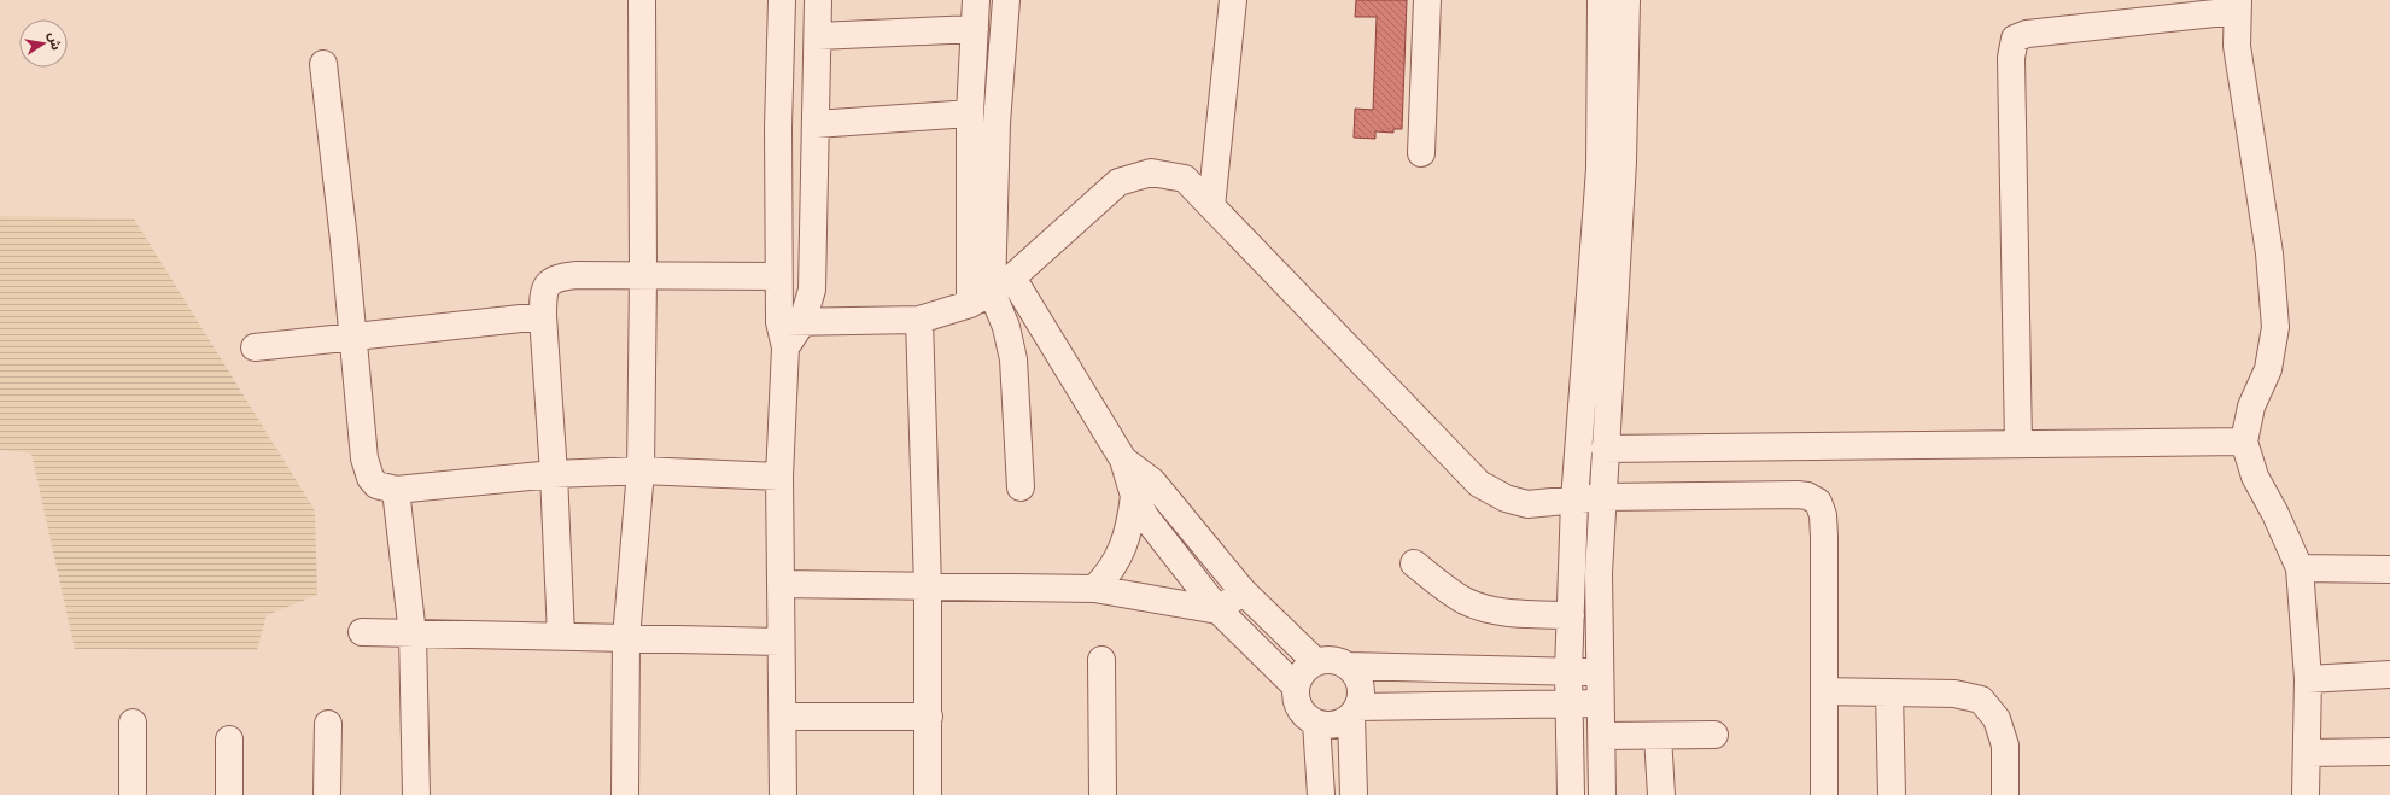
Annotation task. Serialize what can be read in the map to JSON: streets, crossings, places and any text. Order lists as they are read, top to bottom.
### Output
{
  "north": "right"
}
